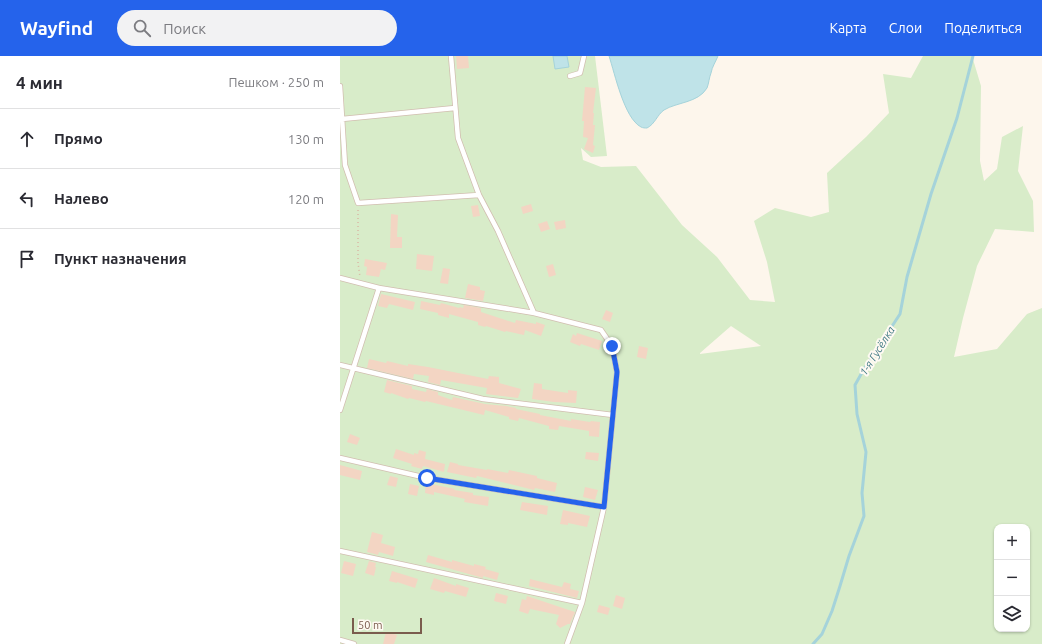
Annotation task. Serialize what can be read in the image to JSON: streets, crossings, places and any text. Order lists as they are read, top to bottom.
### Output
{
  "water": ["1-я Гусёлка"],
  "scale_bar": "50 m",
  "page": {
    "header": "Wayfind",
    "search": "Поиск",
    "nav": ["Карта", "Слои", "Поделиться"],
    "heading": ["4 мин", "Пешком · 250 m"],
    "list": [
      ["Прямо", "130 m"],
      ["Налево", "120 m"],
      "Пункт назначения"
    ],
    "map_buttons": ["+", "−"],
    "scale": "50 m"
  }
}
